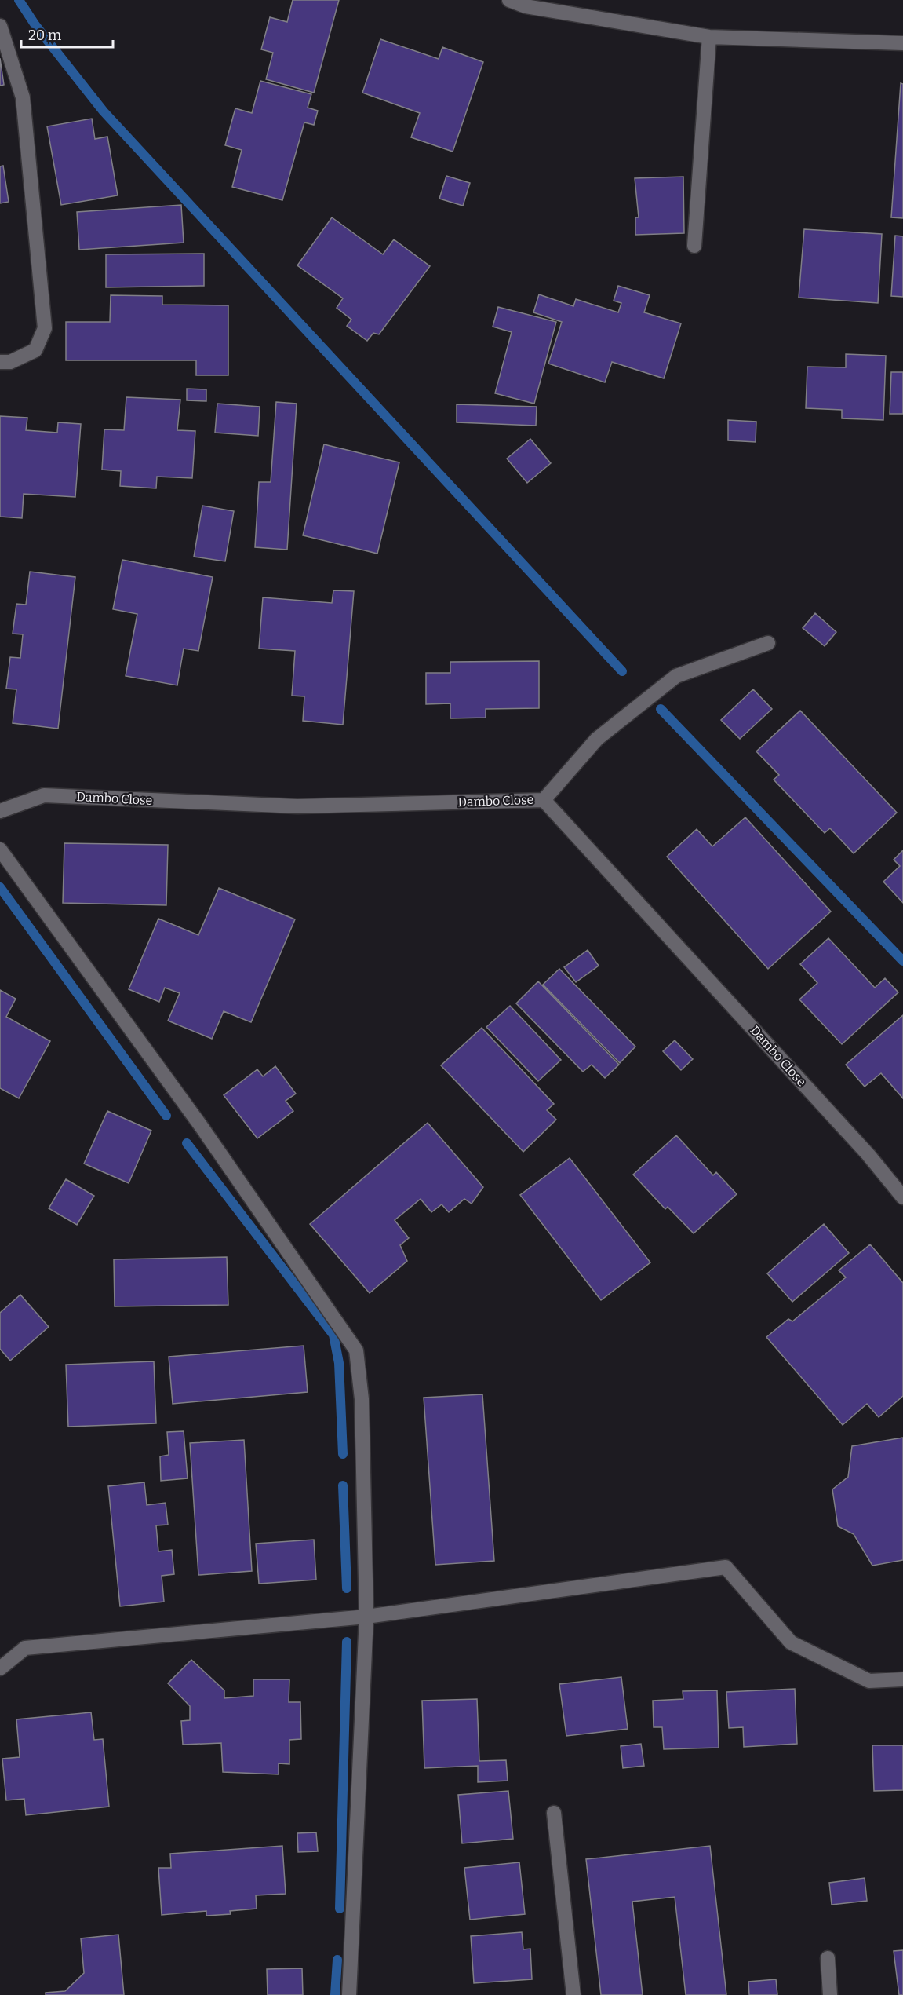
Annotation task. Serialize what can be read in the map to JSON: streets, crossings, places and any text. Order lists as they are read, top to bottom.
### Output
{
  "streets": {
    "street": ["Dambo Close"]
  },
  "scale_bar": "20 m"
}
